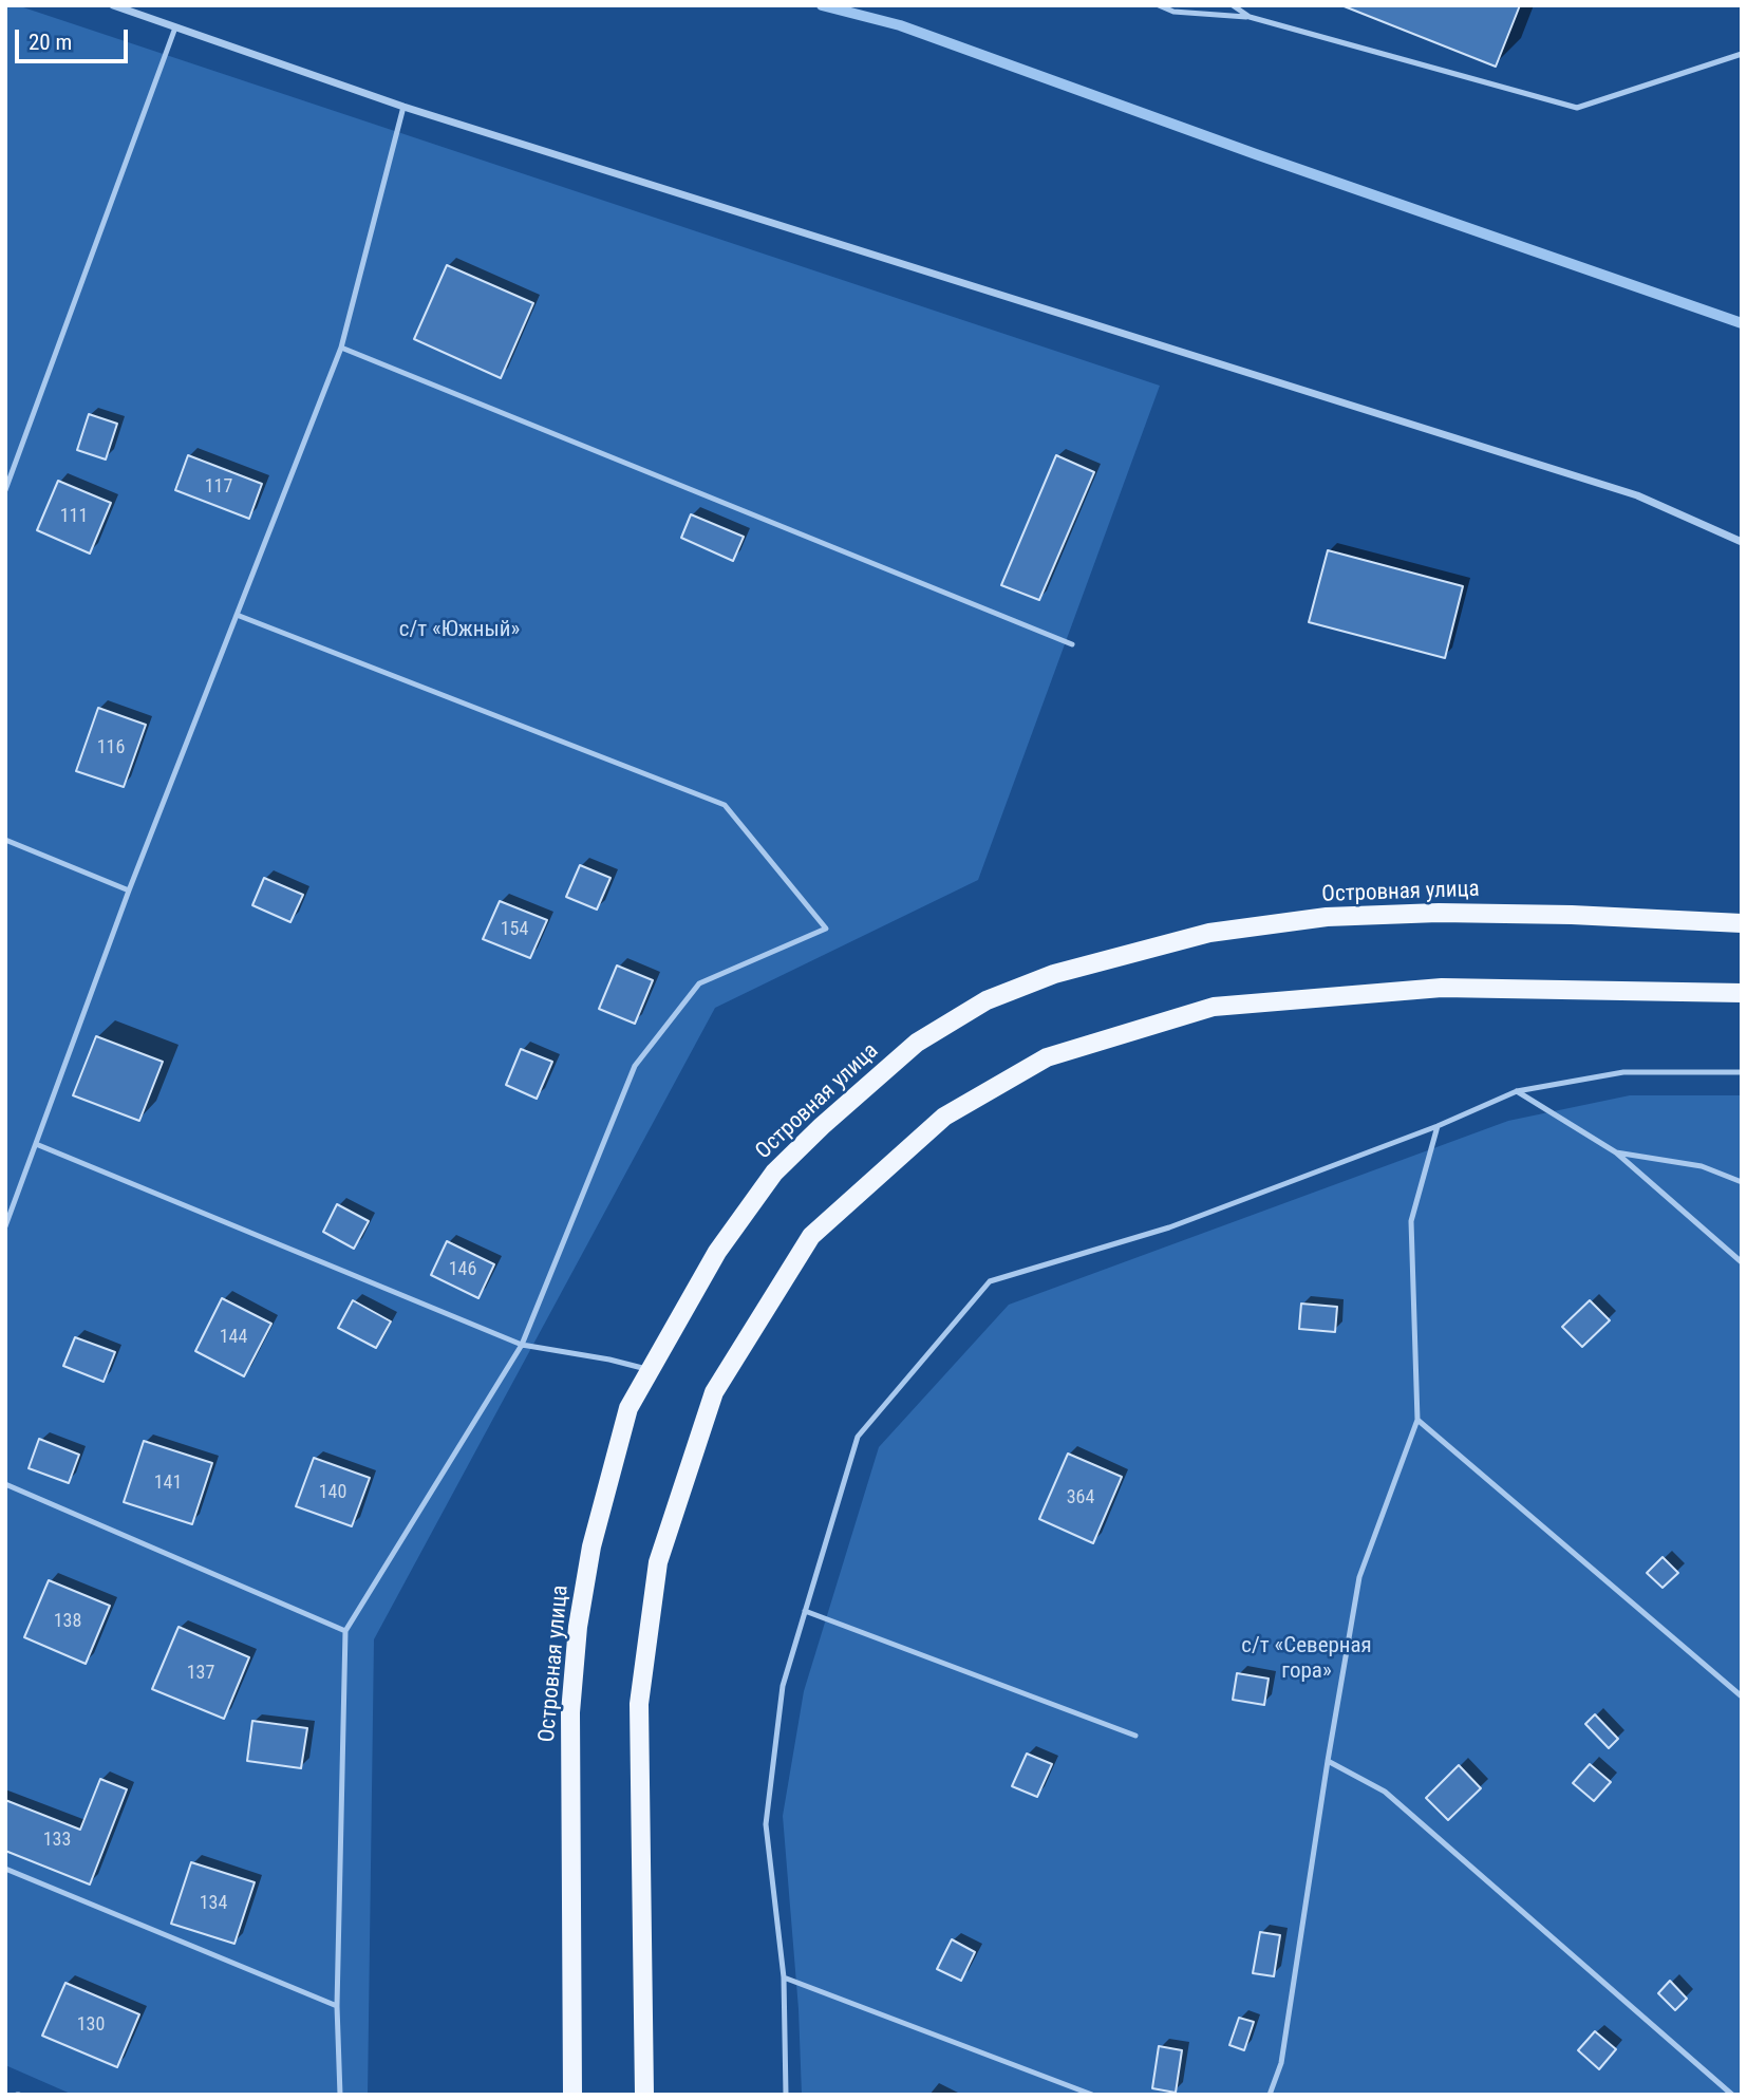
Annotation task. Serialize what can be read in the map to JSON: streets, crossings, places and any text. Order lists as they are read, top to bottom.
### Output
{
  "streets": {
    "main road": ["Островная улица"]
  },
  "parks": ["с/т «Южный»", "с/т «Северная гора»"],
  "house_numbers": [
    "117",
    "111",
    "116",
    "154",
    "146",
    "144",
    "141",
    "140",
    "364",
    "138",
    "137",
    "133",
    "134",
    "130"
  ],
  "scale_bar": "20 m"
}
